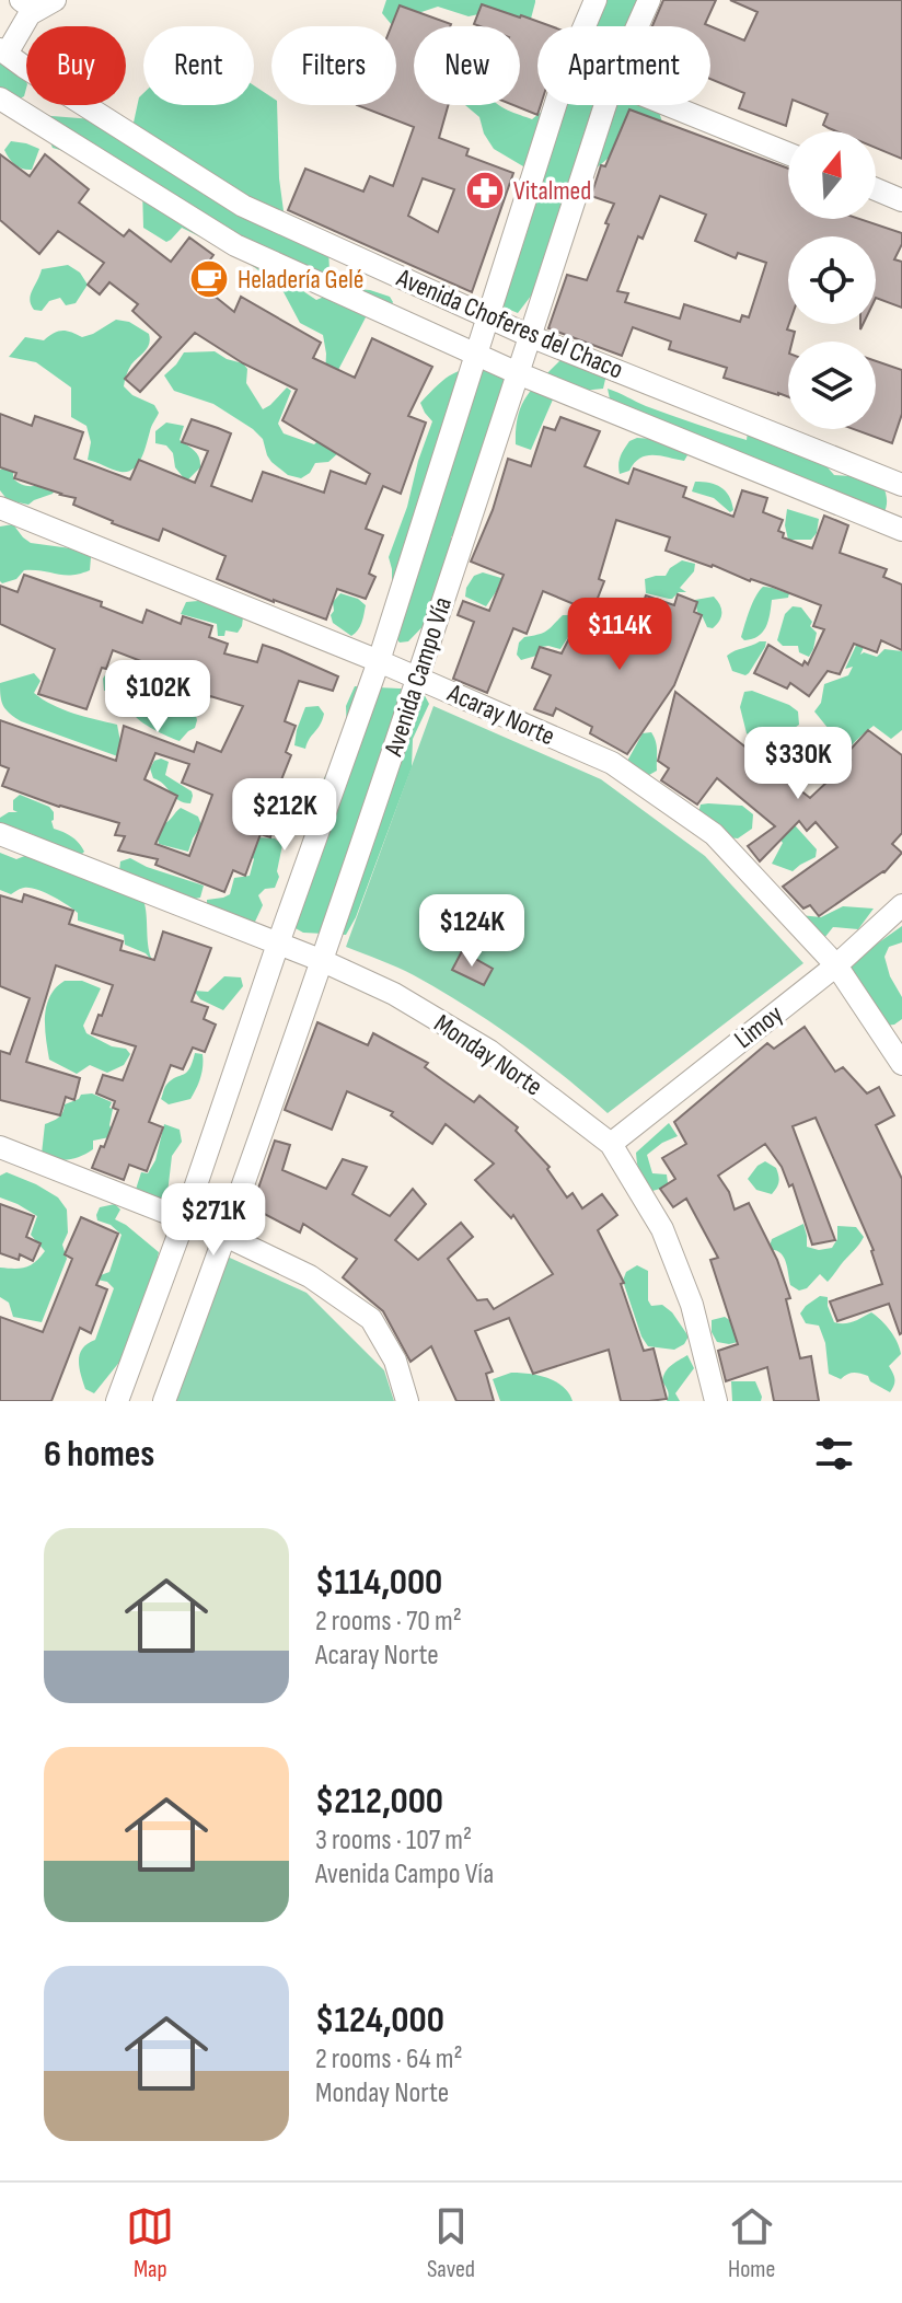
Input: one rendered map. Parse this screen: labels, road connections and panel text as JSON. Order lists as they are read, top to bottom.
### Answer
{
  "streets": {
    "street": [
      "Avenida Choferes del Chaco",
      "Avenida Campo Vía",
      "Acaray Norte",
      "Limoy",
      "Monday Norte"
    ]
  },
  "crossings": [
    ["Avenida Choferes del Chaco", "Avenida Campo Vía"],
    ["Avenida Campo Vía", "Acaray Norte"],
    ["Avenida Campo Vía", "Monday Norte"],
    ["Acaray Norte", "Limoy"],
    ["Limoy", "Monday Norte"]
  ],
  "places": {
    "pharmacy": ["Vitalmed"],
    "cafe": ["Heladería Gelé"]
  },
  "north": "top",
  "page": {
    "chip": [
      "Buy",
      "Rent",
      "Filters",
      "New",
      "Apartment"
    ],
    "price": [
      "$114K",
      "$102K",
      "$330K",
      "$212K",
      "$124K",
      "$271K"
    ],
    "heading": "6 homes",
    "list": [
      {
        "name": "$114,000",
        "note": "2 rooms · 70 m² · Acaray Norte"
      },
      {
        "name": "$212,000",
        "note": "3 rooms · 107 m² · Avenida Campo Vía"
      },
      {
        "name": "$124,000",
        "note": "2 rooms · 64 m² · Monday Norte"
      }
    ],
    "tabs": ["Map", "Saved", "Home"]
  }
}
